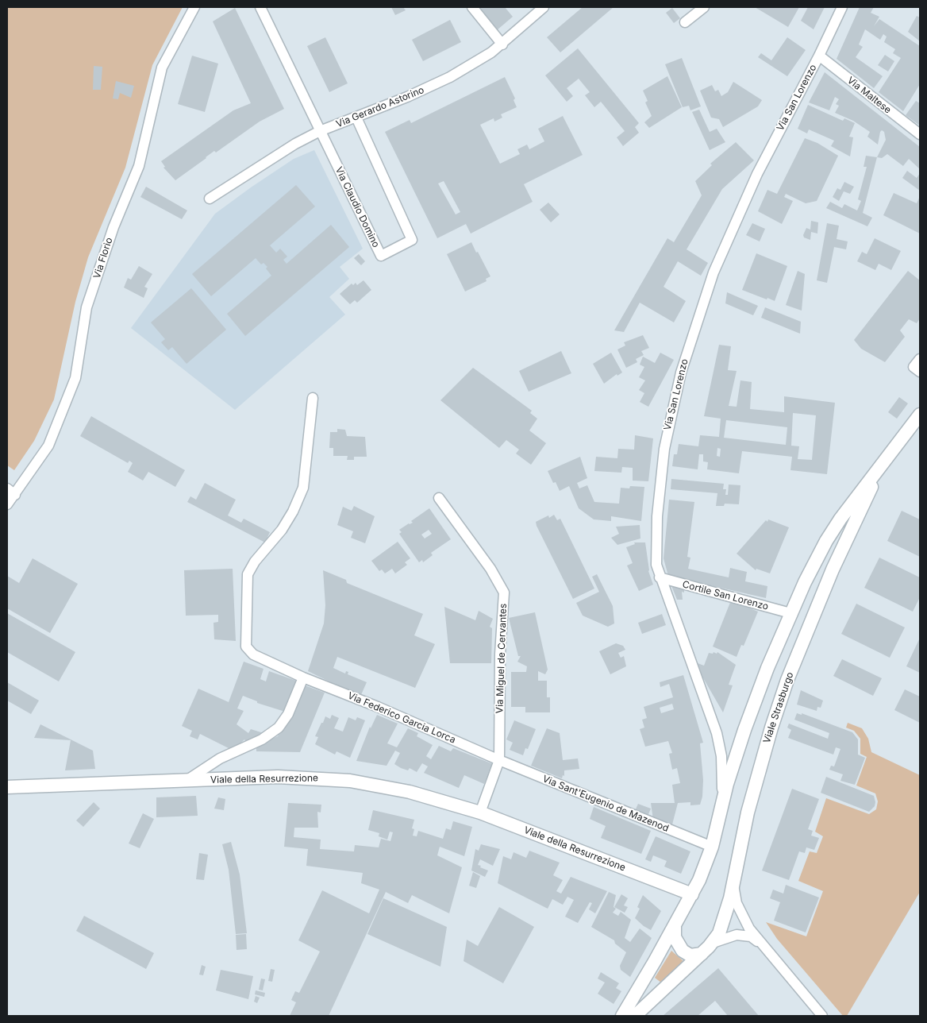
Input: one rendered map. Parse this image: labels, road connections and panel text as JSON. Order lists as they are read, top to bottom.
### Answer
{
  "streets": {
    "street": [
      "Via Maltese",
      "Via San Lorenzo",
      "Via Gerardo Astorino",
      "Via Claudio Domino",
      "Via Florio",
      "Cortile San Lorenzo",
      "Via Miguel de Cervantes",
      "Viale Strasburgo",
      "Via Federico Garcia Lorca",
      "Viale della Resurrezione",
      "Via Sant'Eugenio de Mazenod"
    ]
  },
  "crossings": [
    ["Via Maltese", "Via San Lorenzo"],
    ["Via San Lorenzo", "Cortile San Lorenzo"],
    ["Via San Lorenzo", "Viale Strasburgo"],
    ["Via Gerardo Astorino", "Via Claudio Domino"],
    ["Cortile San Lorenzo", "Viale Strasburgo"],
    ["Via Miguel de Cervantes", "Via Federico Garcia Lorca"],
    ["Via Miguel de Cervantes", "Viale della Resurrezione"],
    ["Via Miguel de Cervantes", "Via Sant'Eugenio de Mazenod"],
    ["Viale Strasburgo", "Viale della Resurrezione"],
    ["Viale Strasburgo", "Via Sant'Eugenio de Mazenod"],
    ["Via Federico Garcia Lorca", "Via Sant'Eugenio de Mazenod"]
  ]
}
